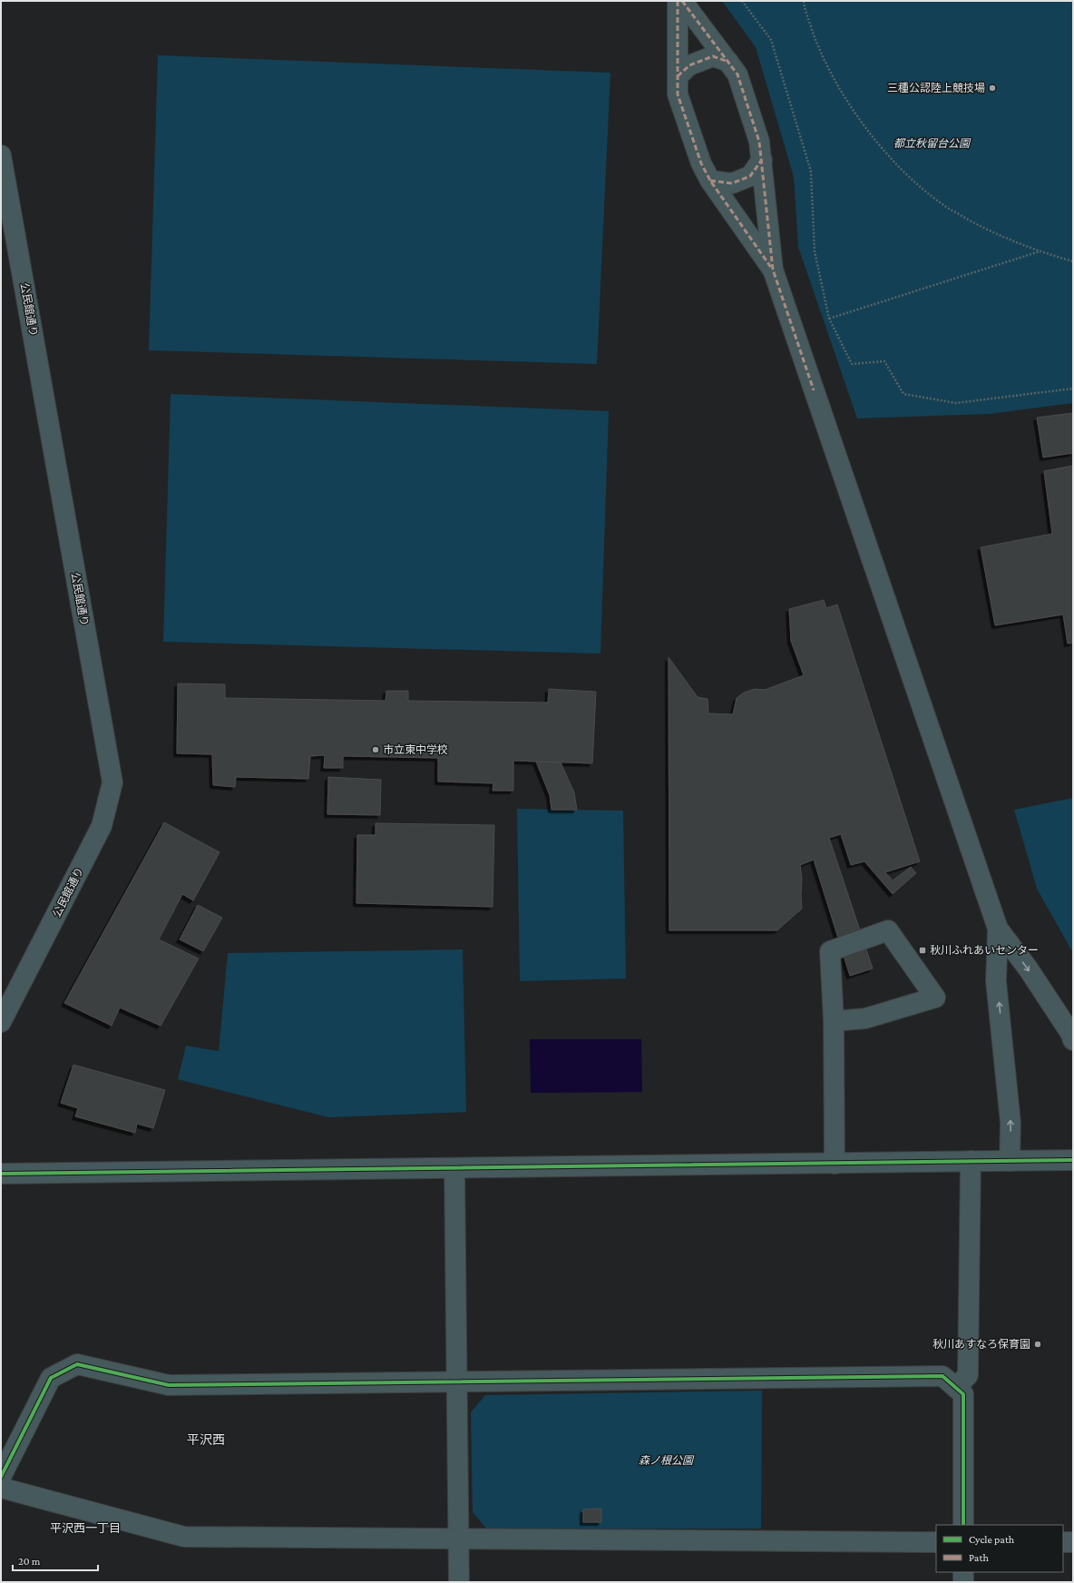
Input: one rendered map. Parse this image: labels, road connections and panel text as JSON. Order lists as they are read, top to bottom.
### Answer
{
  "streets": {
    "street": ["公民館通り"]
  },
  "districts": ["平沢西", "平沢西一丁目"],
  "parks": ["都立秋留台公園", "森ノ根公園"],
  "places": {
    "other": ["三種公認陸上競技場", "市立東中学校", "秋川あすなろ保育園"],
    "transit": ["秋川ふれあいセンター"]
  },
  "legend": ["Cycle path", "Path"],
  "scale_bar": "20 m"
}
